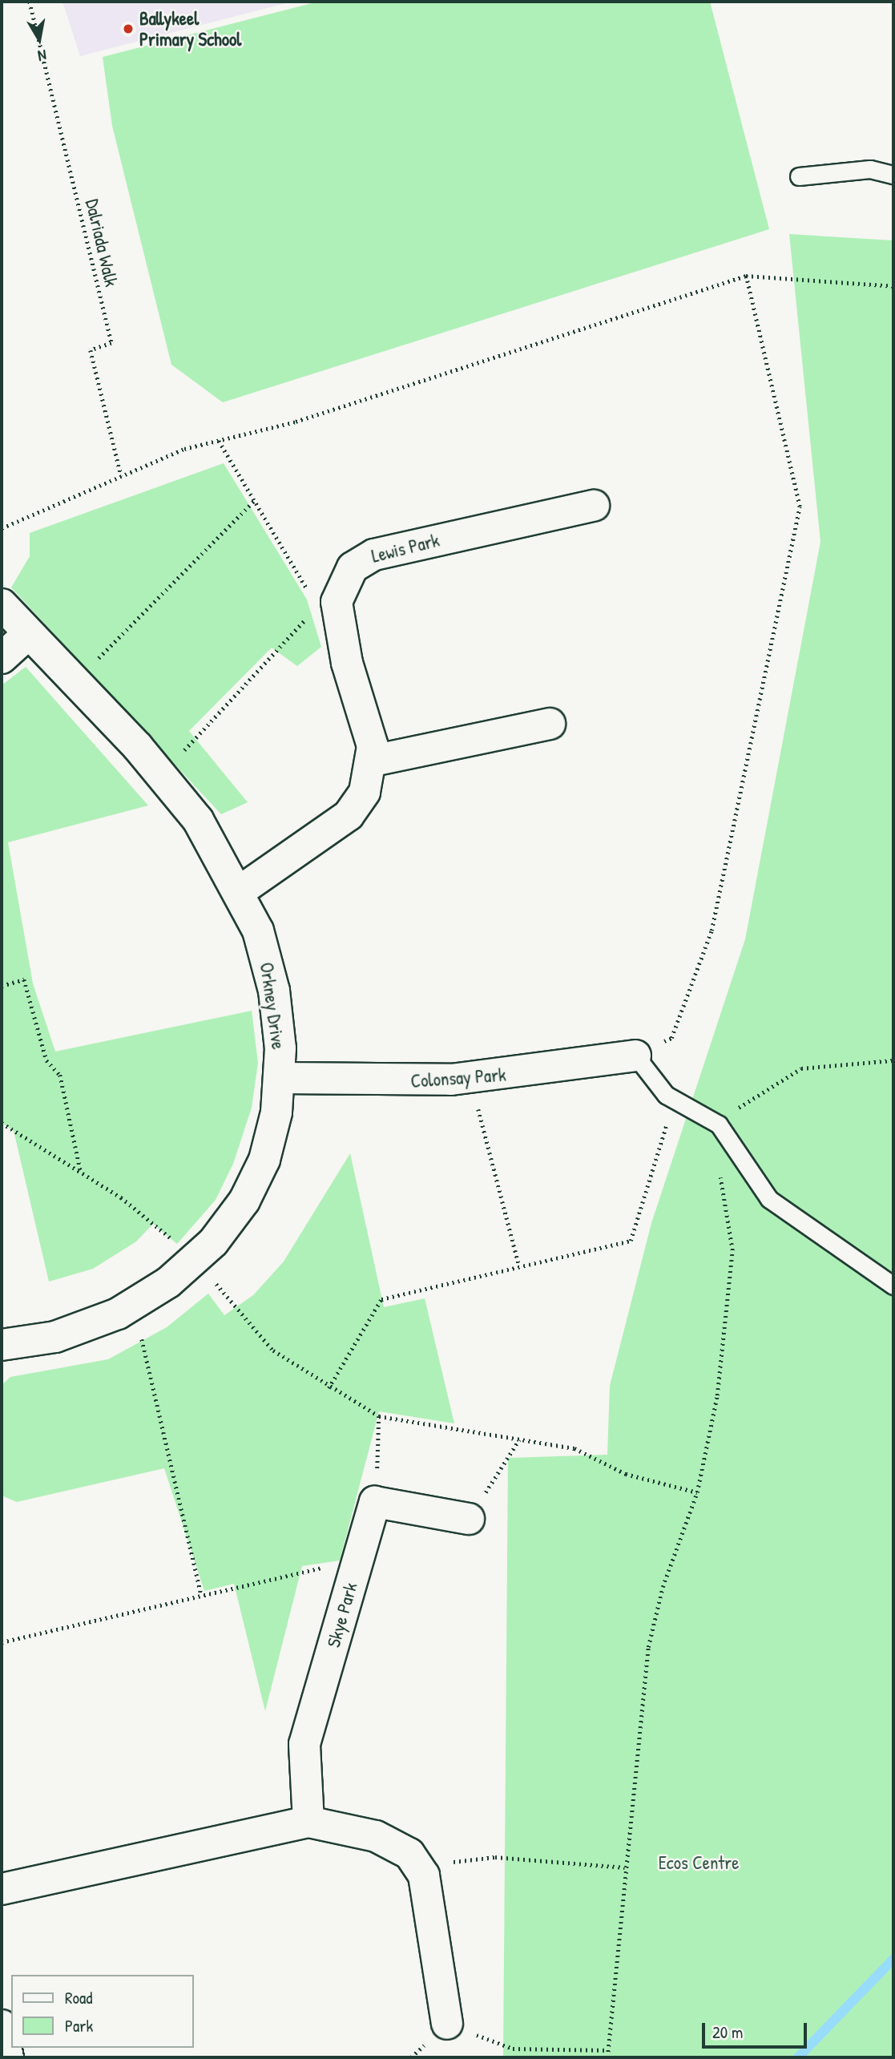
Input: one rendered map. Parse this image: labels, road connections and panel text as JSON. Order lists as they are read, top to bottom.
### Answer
{
  "streets": {
    "street": [
      "Lewis Park",
      "Orkney Drive",
      "Colonsay Park",
      "Skye Park"
    ],
    "path": ["Dalriada Walk"]
  },
  "crossings": [
    ["Lewis Park", "Orkney Drive"],
    ["Orkney Drive", "Colonsay Park"]
  ],
  "parks": ["Ecos Centre"],
  "places": ["Ballykeel Primary School"],
  "legend": ["Road", "Park"],
  "scale_bar": "20 m",
  "north": "bottom"
}
